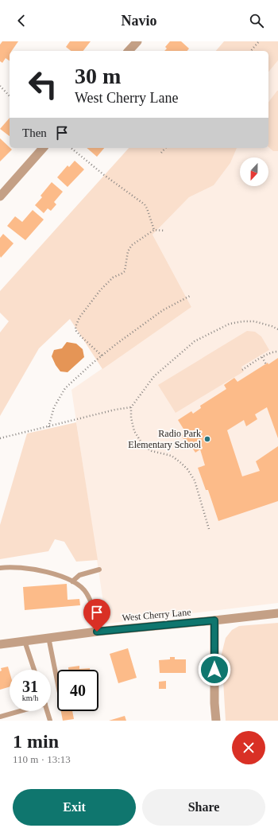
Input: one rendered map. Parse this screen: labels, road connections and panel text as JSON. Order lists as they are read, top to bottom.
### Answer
{
  "streets": {
    "street": ["West Cherry Lane"]
  },
  "places": ["Radio Park Elementary School"],
  "north": "bottom",
  "page": {
    "header": "Navio",
    "turn": ["30 m", "West Cherry Lane"],
    "then": "Then",
    "speed": "31 km/h",
    "limit": "40",
    "heading": ["1 min", "110 m · 13:13"],
    "buttons": ["Exit", "Share"]
  }
}
